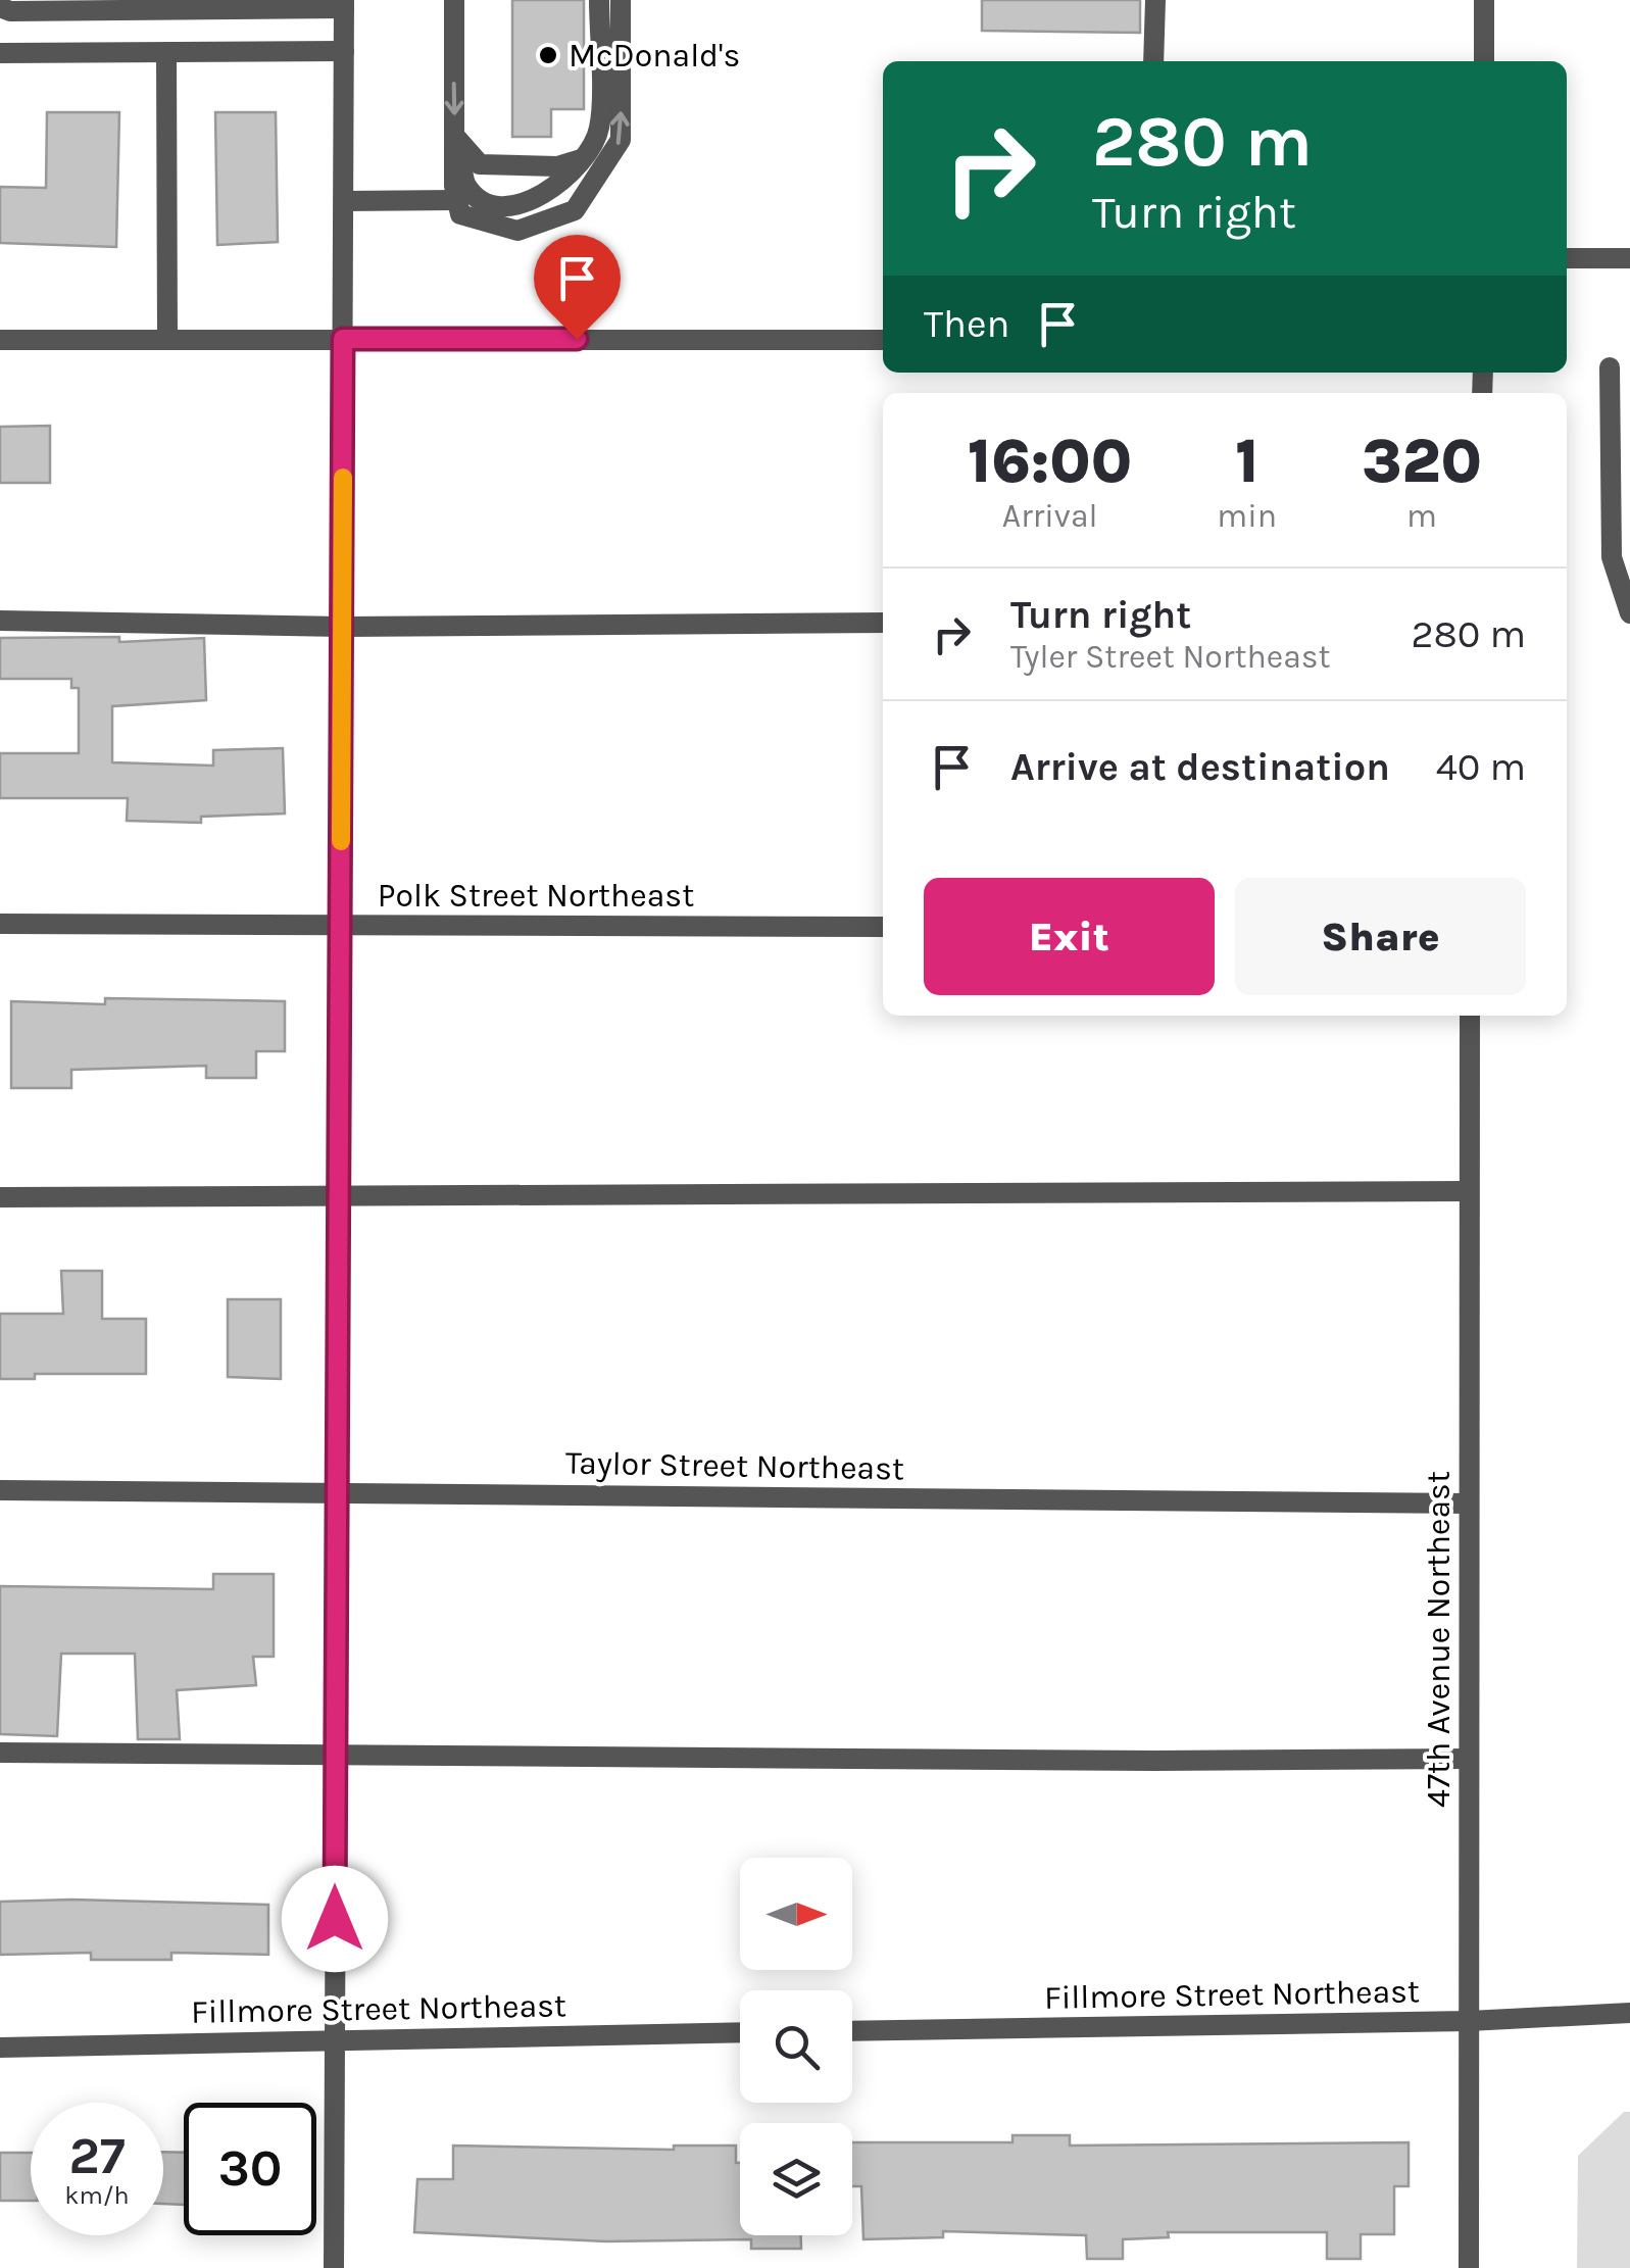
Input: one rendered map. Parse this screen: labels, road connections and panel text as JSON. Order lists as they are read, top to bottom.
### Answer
{
  "streets": {
    "street": [
      "Polk Street Northeast",
      "Taylor Street Northeast",
      "47th Avenue Northeast",
      "Fillmore Street Northeast"
    ]
  },
  "crossings": [
    ["Taylor Street Northeast", "47th Avenue Northeast"],
    ["47th Avenue Northeast", "Fillmore Street Northeast"]
  ],
  "places": ["McDonald's"],
  "north": "right",
  "page": {
    "turn": ["280 m", "Turn right"],
    "then": "Then",
    "eta": [
      "16:00",
      "Arrival",
      "1",
      "min",
      "320",
      "m"
    ],
    "list": [
      {
        "name": "Turn right",
        "note": "Tyler Street Northeast",
        "value": "280 m"
      },
      {
        "name": "Arrive at destination",
        "value": "40 m"
      }
    ],
    "buttons": ["Exit", "Share"],
    "speed": "27 km/h",
    "limit": "30"
  }
}
